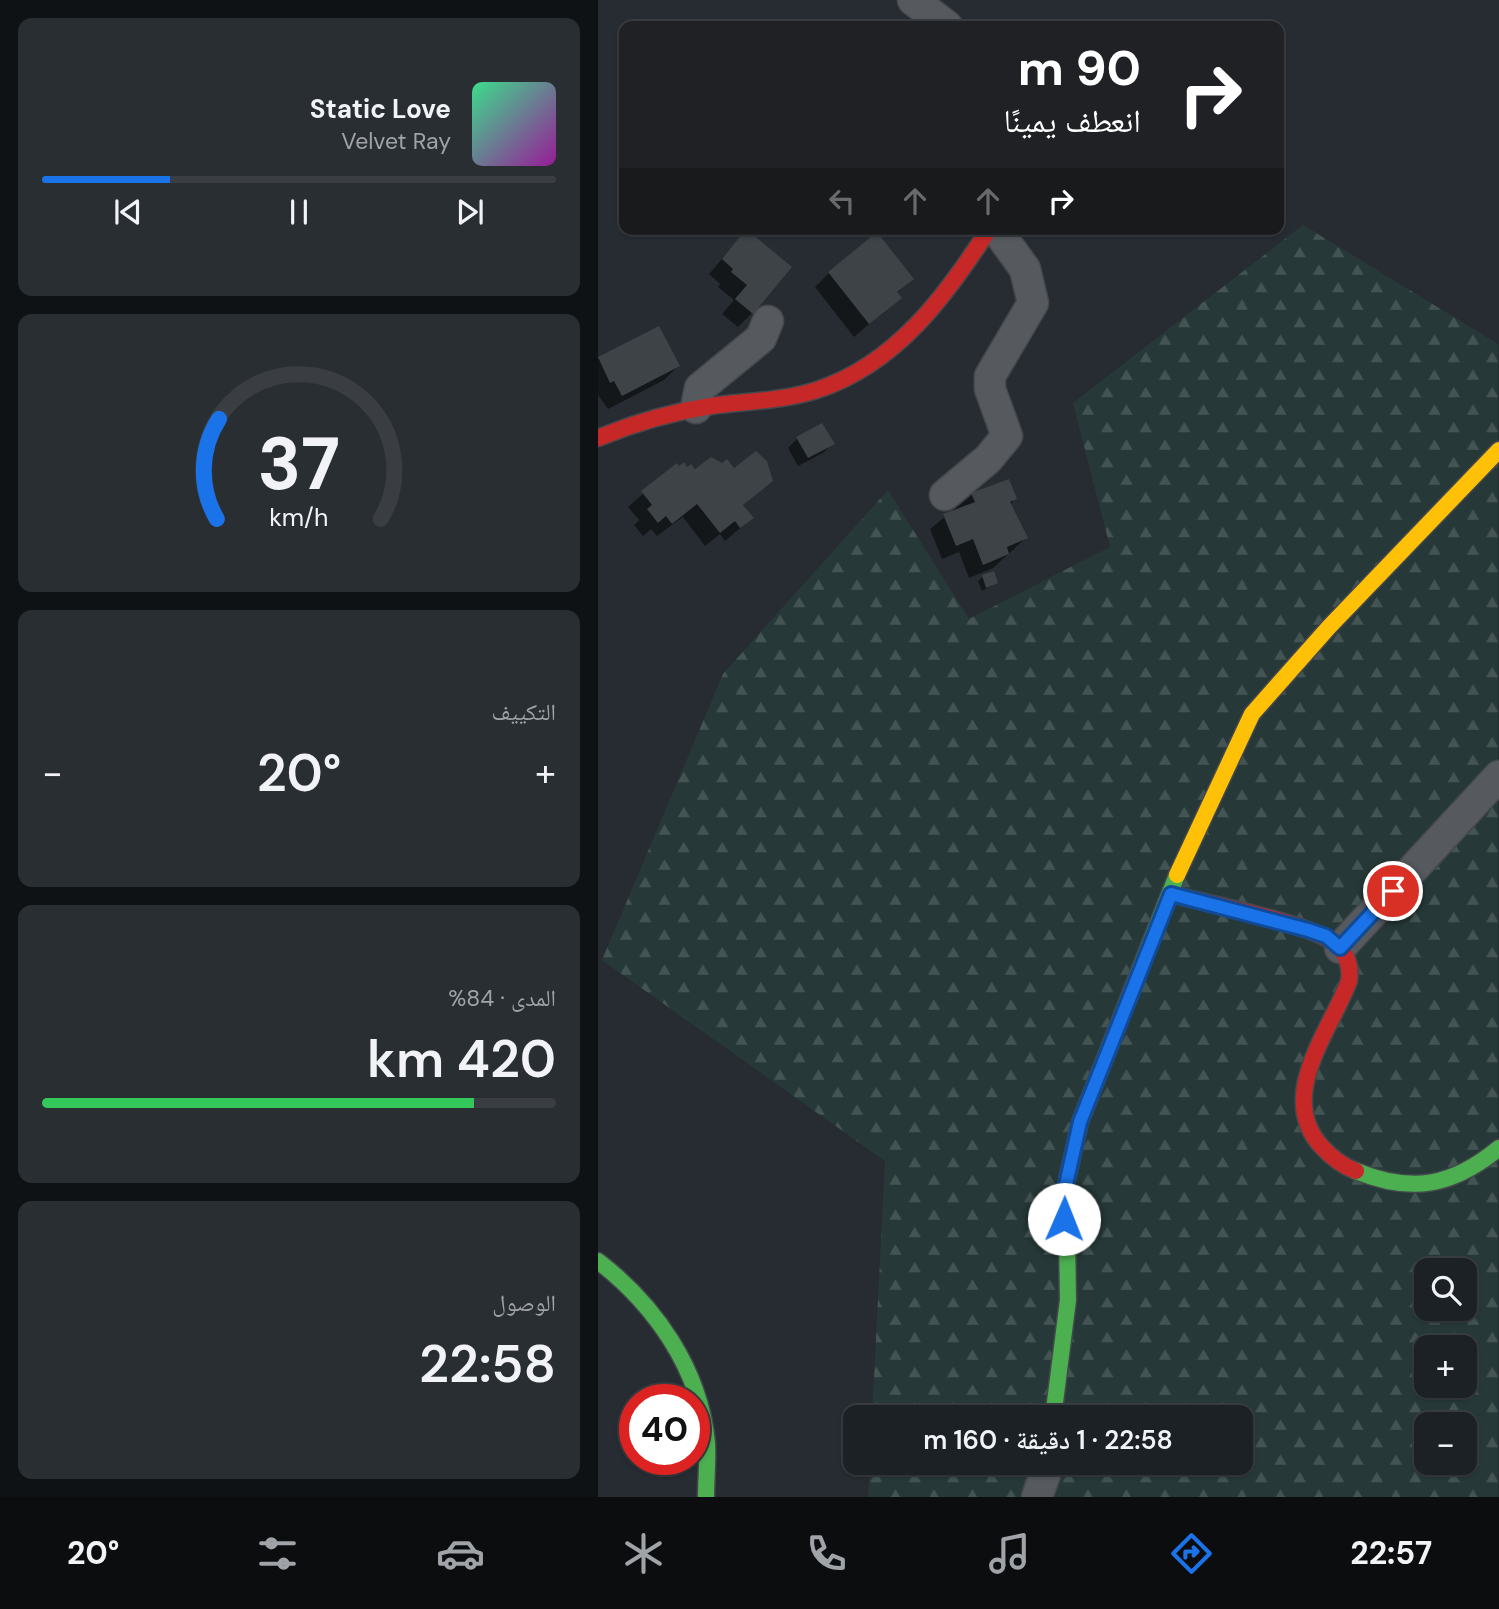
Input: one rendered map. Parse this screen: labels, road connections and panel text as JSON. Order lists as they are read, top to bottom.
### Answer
{
  "page": {
    "turn": ["90 m", "انعطف يمينًا"],
    "song": ["Static Love", "Velvet Ray"],
    "tile": [
      "التكييف",
      ["المدى · 84%", "420 km"],
      ["الوصول", "22:58"]
    ],
    "heat": ["−", "20°", "+"],
    "map_buttons": ["+", "−"],
    "limit": "40",
    "trip": "22:58 · 1 دقيقة · 160 m",
    "tabs": ["22:57", "20°"],
    "gauge": ["37", "km/h"]
  }
}
